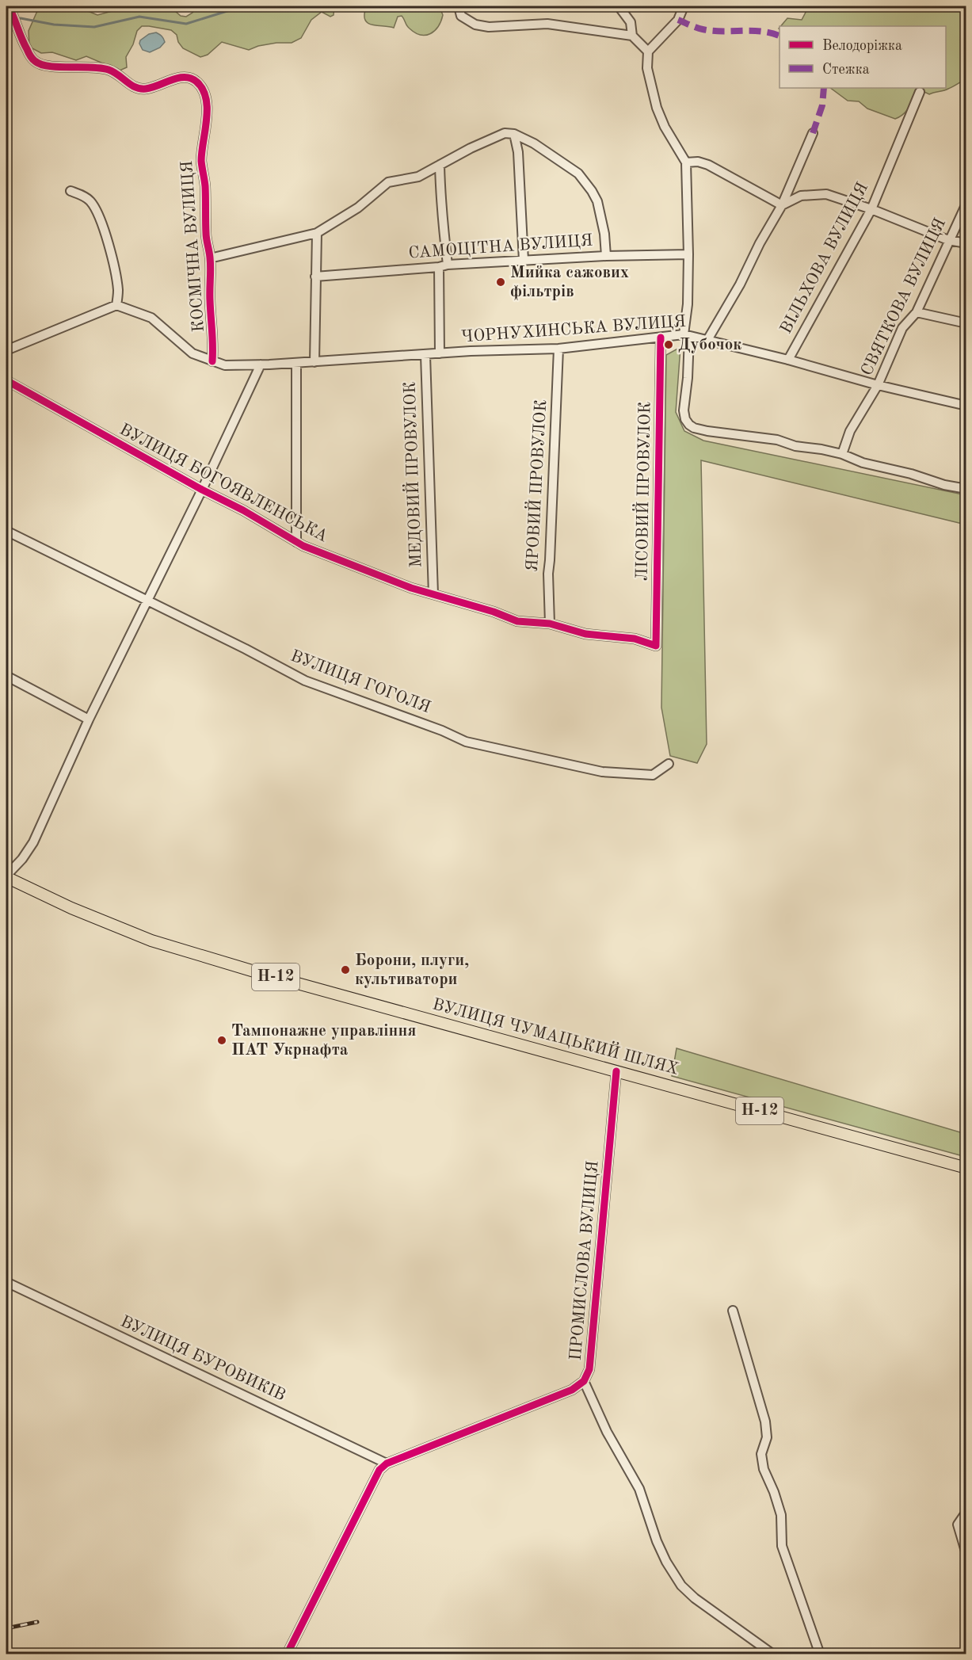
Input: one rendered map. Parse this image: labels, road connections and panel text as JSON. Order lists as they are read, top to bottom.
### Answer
{
  "streets": {
    "main road": ["Н-12", "ВУЛИЦЯ ЧУМАЦЬКИЙ ШЛЯХ"],
    "street": [
      "КОСМІЧНА ВУЛИЦЯ",
      "САМОЦІТНА ВУЛИЦЯ",
      "ВІЛЬХОВА ВУЛИЦЯ",
      "СВЯТКОВА ВУЛИЦЯ",
      "ЧОРНУХИНСЬКА ВУЛИЦЯ",
      "МЕДОВИЙ ПРОВУЛОК",
      "ВУЛИЦЯ БОГОЯВЛЕНСЬКА",
      "ЯРОВИЙ ПРОВУЛОК",
      "ЛІСОВИЙ ПРОВУЛОК",
      "ВУЛИЦЯ ГОГОЛЯ",
      "ПРОМИСЛОВА ВУЛИЦЯ",
      "ВУЛИЦЯ БУРОВИКІВ"
    ]
  },
  "crossings": [
    ["КОСМІЧНА ВУЛИЦЯ", "ЧОРНУХИНСЬКА ВУЛИЦЯ"],
    ["ВІЛЬХОВА ВУЛИЦЯ", "ЧОРНУХИНСЬКА ВУЛИЦЯ"],
    ["СВЯТКОВА ВУЛИЦЯ", "ЧОРНУХИНСЬКА ВУЛИЦЯ"],
    ["ЧОРНУХИНСЬКА ВУЛИЦЯ", "МЕДОВИЙ ПРОВУЛОК"],
    ["ЧОРНУХИНСЬКА ВУЛИЦЯ", "ЯРОВИЙ ПРОВУЛОК"],
    ["ЧОРНУХИНСЬКА ВУЛИЦЯ", "ЛІСОВИЙ ПРОВУЛОК"],
    ["МЕДОВИЙ ПРОВУЛОК", "ВУЛИЦЯ БОГОЯВЛЕНСЬКА"],
    ["ВУЛИЦЯ БОГОЯВЛЕНСЬКА", "ЯРОВИЙ ПРОВУЛОК"],
    ["ВУЛИЦЯ БОГОЯВЛЕНСЬКА", "ЛІСОВИЙ ПРОВУЛОК"],
    ["ВУЛИЦЯ ЧУМАЦЬКИЙ ШЛЯХ", "ПРОМИСЛОВА ВУЛИЦЯ"],
    ["ПРОМИСЛОВА ВУЛИЦЯ", "ВУЛИЦЯ БУРОВИКІВ"]
  ],
  "places": [
    "Мийка сажових фільтрів",
    "Дубочок",
    "Борони, плуги, культиватори",
    "Тампонажне управління ПАТ Укрнафта"
  ],
  "legend": ["Велодоріжка", "Стежка"]
}
